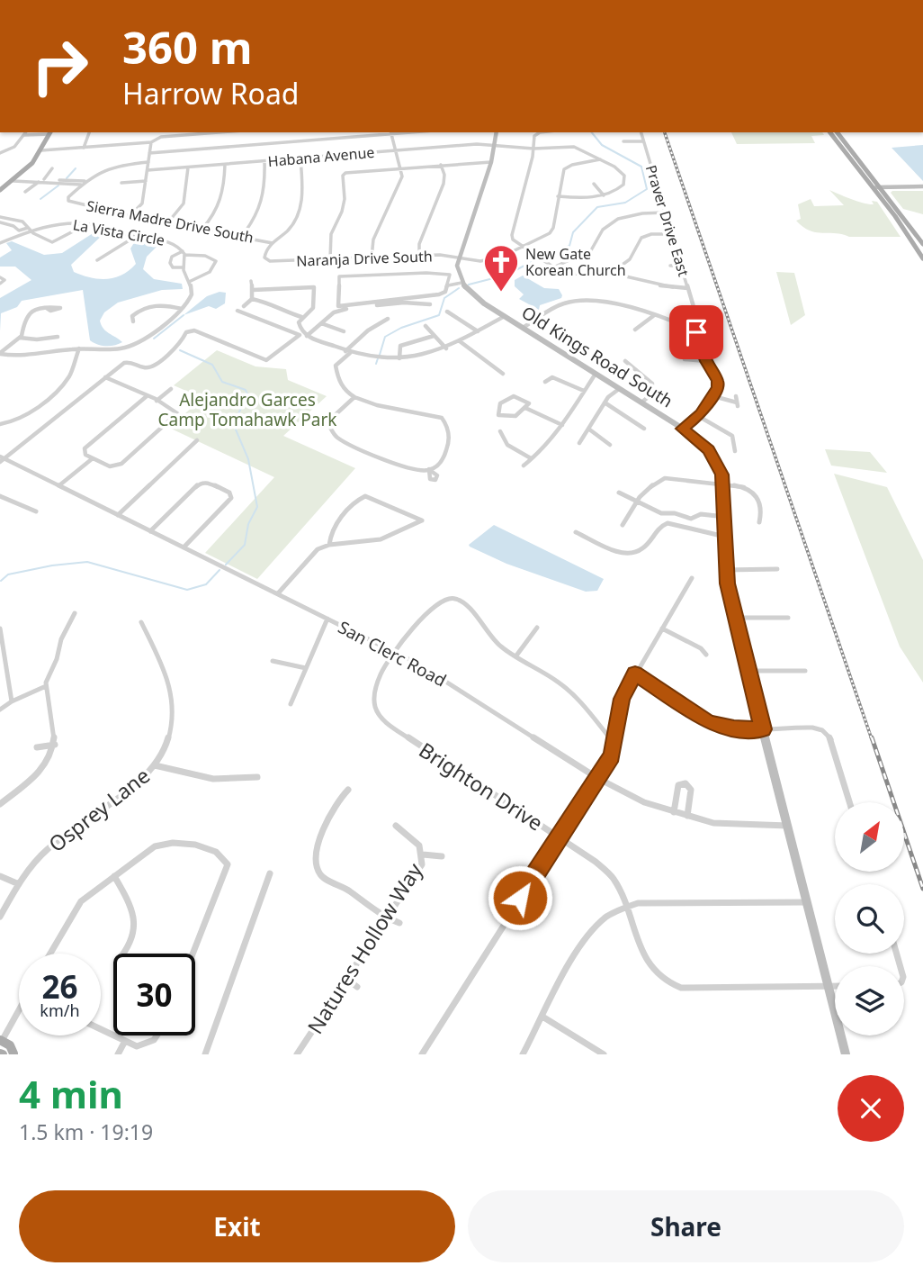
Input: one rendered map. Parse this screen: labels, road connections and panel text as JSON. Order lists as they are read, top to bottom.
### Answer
{
  "streets": {
    "street": [
      "Habana Avenue",
      "Praver Drive East",
      "Sierra Madre Drive South",
      "La Vista Circle",
      "Naranja Drive South",
      "Old Kings Road South",
      "San Clerc Road",
      "Brighton Drive",
      "Osprey Lane",
      "Natures Hollow Way"
    ]
  },
  "crossings": [
    ["Habana Avenue", "Old Kings Road South"],
    ["Naranja Drive South", "Old Kings Road South"],
    ["Old Kings Road South", "San Clerc Road"],
    ["Old Kings Road South", "Brighton Drive"],
    ["San Clerc Road", "Brighton Drive"]
  ],
  "parks": ["Alejandro Garces Camp Tomahawk Park"],
  "places": {
    "church": ["New Gate Korean Church"]
  },
  "north": "top right",
  "page": {
    "turn": ["360 m", "Harrow Road"],
    "speed": "26 km/h",
    "limit": "30",
    "heading": ["4 min", "1.5 km · 19:19"],
    "buttons": ["Exit", "Share"]
  }
}
